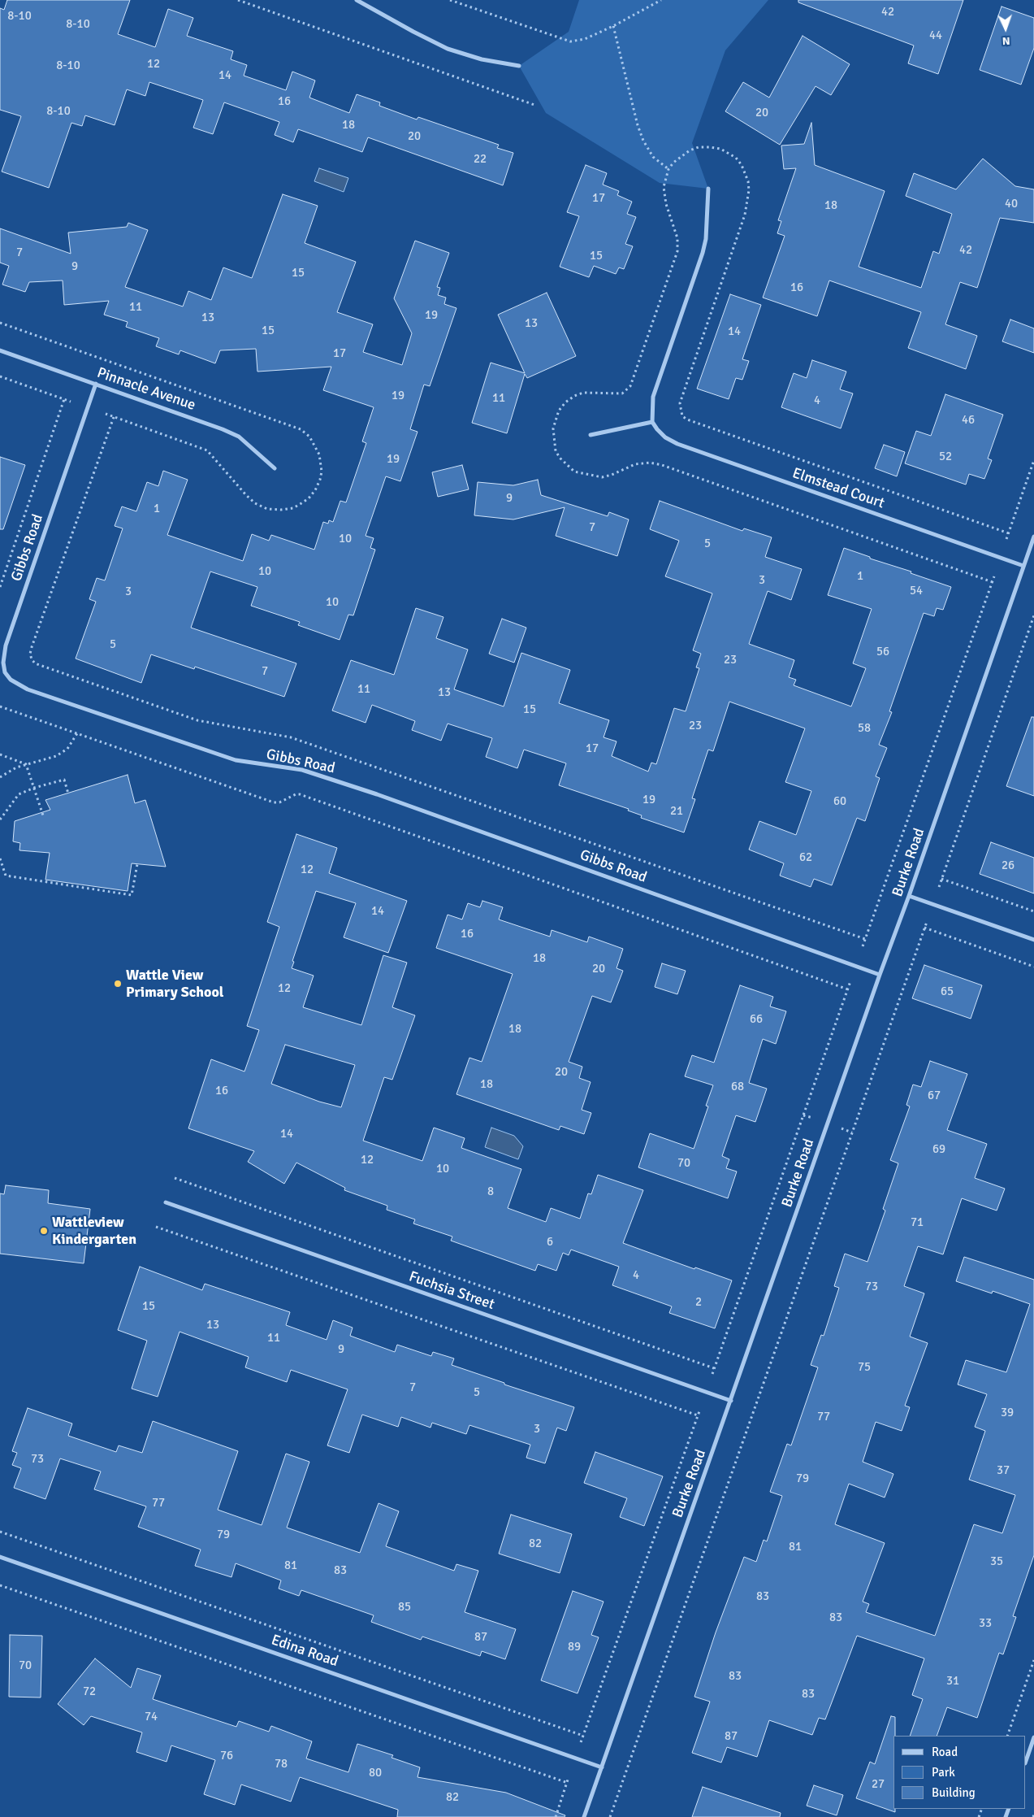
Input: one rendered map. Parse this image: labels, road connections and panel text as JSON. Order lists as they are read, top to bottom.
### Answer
{
  "streets": {
    "street": [
      "Pinnacle Avenue",
      "Elmstead Court",
      "Gibbs Road",
      "Burke Road",
      "Fuchsia Street",
      "Edina Road"
    ]
  },
  "crossings": [
    ["Pinnacle Avenue", "Gibbs Road"],
    ["Elmstead Court", "Burke Road"],
    ["Gibbs Road", "Burke Road"],
    ["Burke Road", "Fuchsia Street"],
    ["Burke Road", "Edina Road"]
  ],
  "places": ["Wattle View Primary School", "Wattleview Kindergarten"],
  "house_numbers": [
    "42",
    "8-10",
    "8-10",
    "44",
    "12",
    "8-10",
    "14",
    "16",
    "8-10",
    "20",
    "18",
    "20",
    "22",
    "17",
    "40",
    "18",
    "42",
    "7",
    "15",
    "9",
    "15",
    "16",
    "11",
    "19",
    "13",
    "13",
    "15",
    "14",
    "17",
    "19",
    "11",
    "4",
    "46",
    "52",
    "19",
    "9",
    "1",
    "7",
    "10",
    "5",
    "10",
    "1",
    "3",
    "54",
    "3",
    "10",
    "5",
    "56",
    "23",
    "7",
    "11",
    "13",
    "15",
    "23",
    "58",
    "17",
    "19",
    "60",
    "21",
    "62",
    "26",
    "12",
    "14",
    "16",
    "18",
    "20",
    "12",
    "65",
    "66",
    "18",
    "20",
    "18",
    "68",
    "16",
    "67",
    "14",
    "69",
    "12",
    "70",
    "10",
    "8",
    "71",
    "6",
    "4",
    "73",
    "2",
    "15",
    "13",
    "11",
    "9",
    "75",
    "7",
    "5",
    "39",
    "77",
    "3",
    "73",
    "37",
    "79",
    "77",
    "79",
    "82",
    "81",
    "35",
    "81",
    "83",
    "83",
    "85",
    "83",
    "33",
    "87",
    "89",
    "70",
    "83",
    "31",
    "72",
    "83",
    "74",
    "87",
    "76",
    "78",
    "80",
    "27",
    "82"
  ],
  "legend": ["Road", "Park", "Building"],
  "north": "bottom"
}
